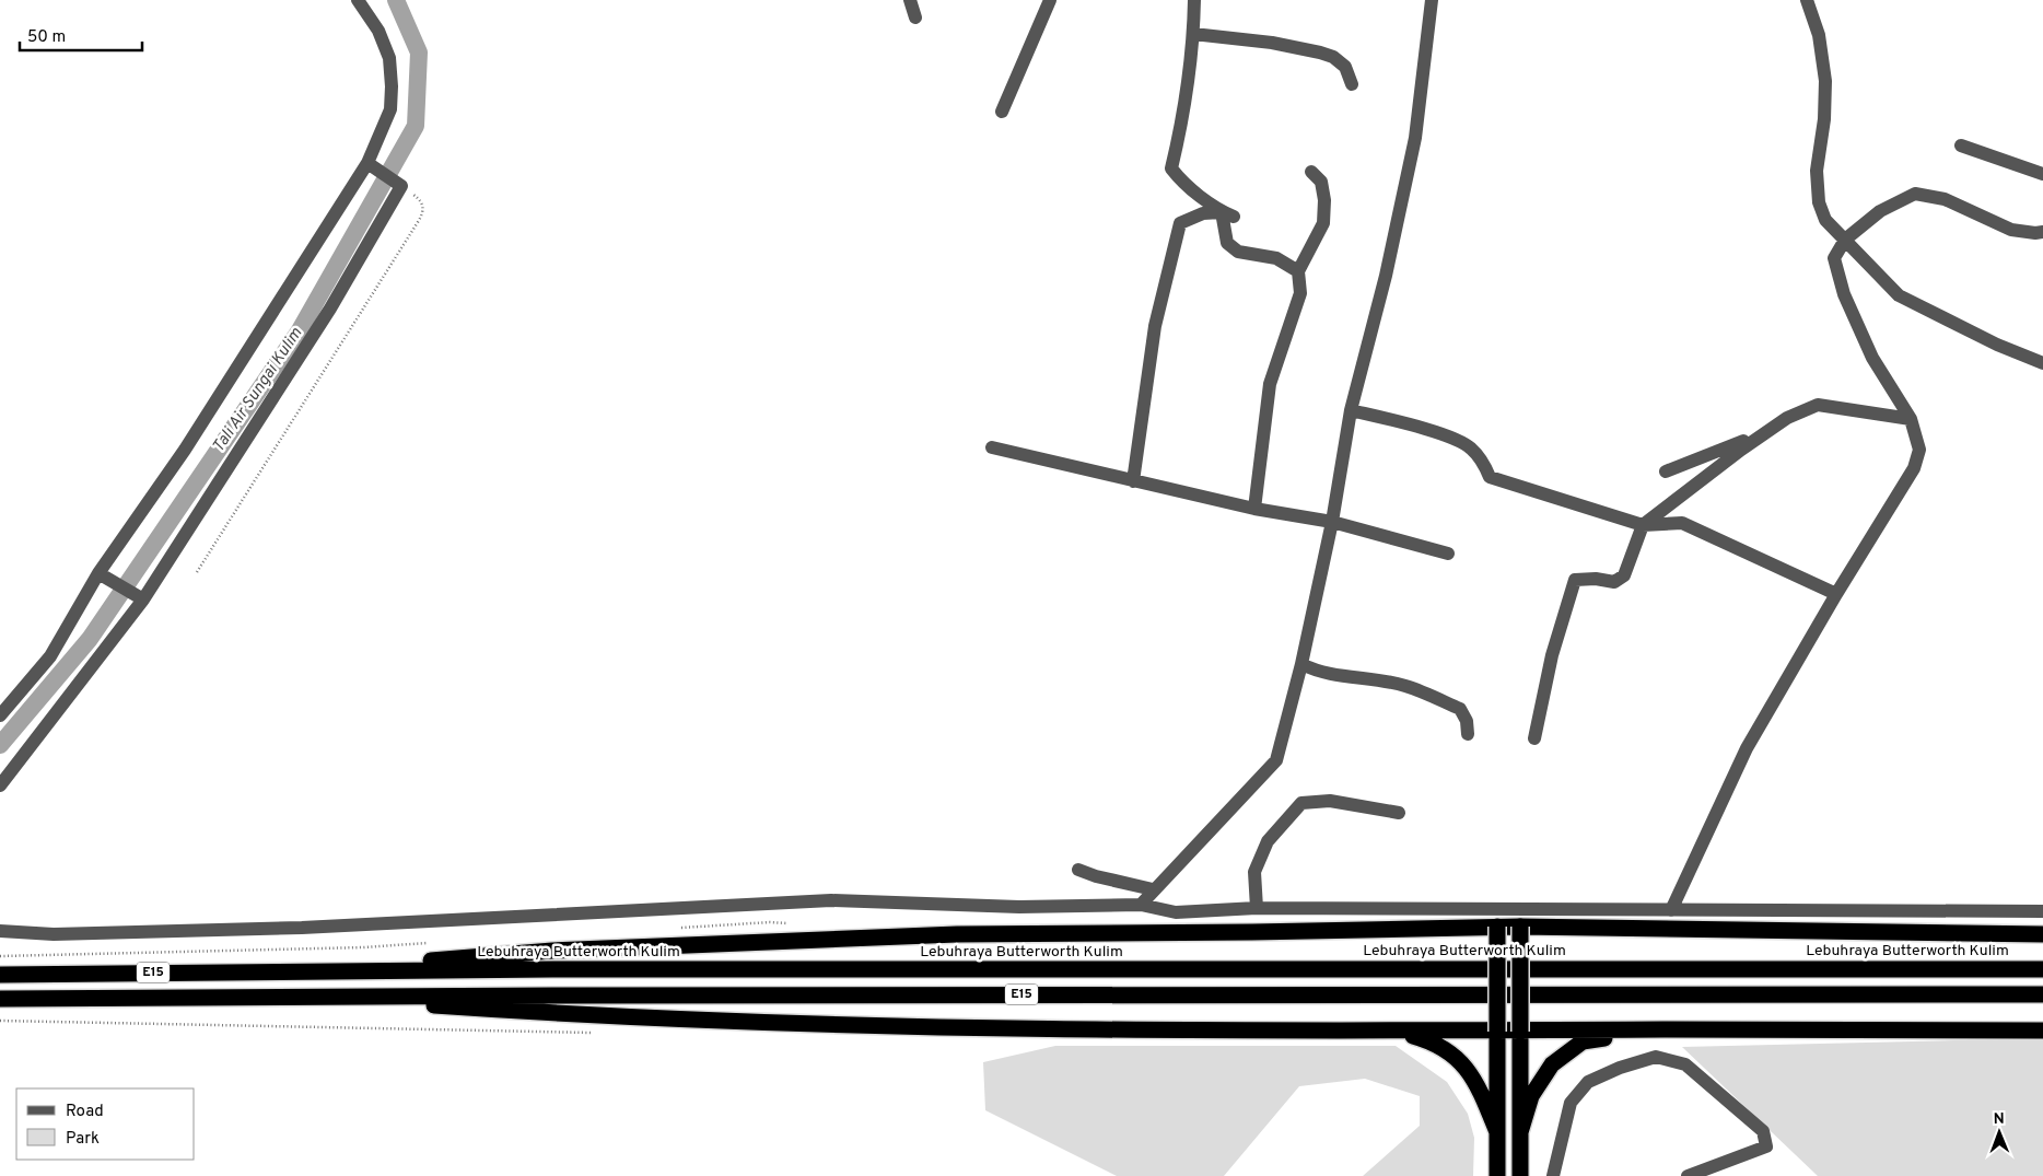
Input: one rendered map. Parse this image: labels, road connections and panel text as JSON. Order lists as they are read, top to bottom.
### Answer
{
  "streets": {
    "highway": ["Lebuhraya Butterworth Kulim", "E15"]
  },
  "water": ["Tali Air Sungai Kulim"],
  "legend": ["Road", "Park"],
  "scale_bar": "50 m",
  "north": "top"
}
